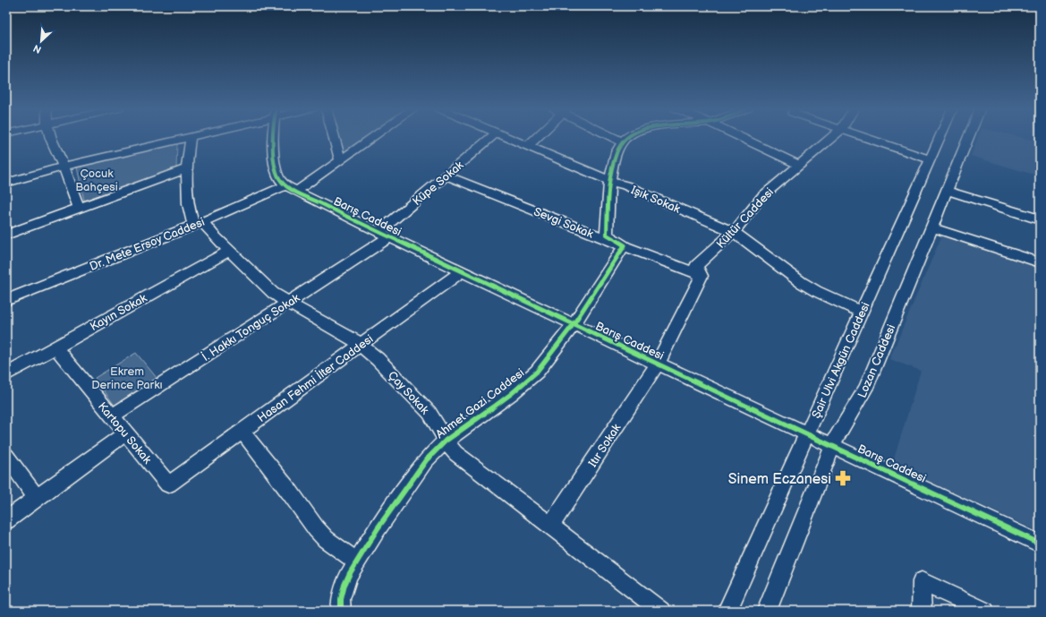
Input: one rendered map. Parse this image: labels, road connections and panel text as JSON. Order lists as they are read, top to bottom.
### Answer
{
  "streets": {
    "street": [
      "Küpe Sokak",
      "Işık Sokak",
      "Barış Caddesi",
      "Kültür Caddesi",
      "Sevgi Sokak",
      "Dr. Mete Ersoy Caddesi",
      "Kayın Sokak",
      "İ. Hakkı Tonguç Sokak",
      "Şair Ulvi Akgün Caddesi",
      "Lozan Caddesi",
      "Hasan Fehmi İlter Caddesi",
      "Çay Sokak",
      "Ahmet Gazi Caddesi",
      "Kartopu Sokak",
      "Itır Sokak"
    ]
  },
  "crossings": [
    ["Küpe Sokak", "Barış Caddesi"],
    ["Küpe Sokak", "Sevgi Sokak"],
    ["Küpe Sokak", "İ. Hakkı Tonguç Sokak"],
    ["Işık Sokak", "Kültür Caddesi"],
    ["Işık Sokak", "Şair Ulvi Akgün Caddesi"],
    ["Barış Caddesi", "Kültür Caddesi"],
    ["Barış Caddesi", "Dr. Mete Ersoy Caddesi"],
    ["Barış Caddesi", "İ. Hakkı Tonguç Sokak"],
    ["Barış Caddesi", "Şair Ulvi Akgün Caddesi"],
    ["Barış Caddesi", "Lozan Caddesi"],
    ["Barış Caddesi", "Hasan Fehmi İlter Caddesi"],
    ["Barış Caddesi", "Ahmet Gazi Caddesi"],
    ["Barış Caddesi", "Itır Sokak"],
    ["Kültür Caddesi", "Sevgi Sokak"],
    ["Kültür Caddesi", "Itır Sokak"],
    ["Sevgi Sokak", "Ahmet Gazi Caddesi"],
    ["Dr. Mete Ersoy Caddesi", "Çay Sokak"],
    ["Kayın Sokak", "Çay Sokak"],
    ["Kayın Sokak", "Kartopu Sokak"],
    ["İ. Hakkı Tonguç Sokak", "Çay Sokak"],
    ["İ. Hakkı Tonguç Sokak", "Kartopu Sokak"],
    ["Hasan Fehmi İlter Caddesi", "Çay Sokak"],
    ["Hasan Fehmi İlter Caddesi", "Kartopu Sokak"],
    ["Çay Sokak", "Ahmet Gazi Caddesi"],
    ["Çay Sokak", "Itır Sokak"]
  ],
  "parks": ["Çocuk Bahçesi", "Ekrem Derince Parkı"],
  "places": {
    "pharmacy": ["Sinem Eczanesi"]
  },
  "north": "bottom left"
}
